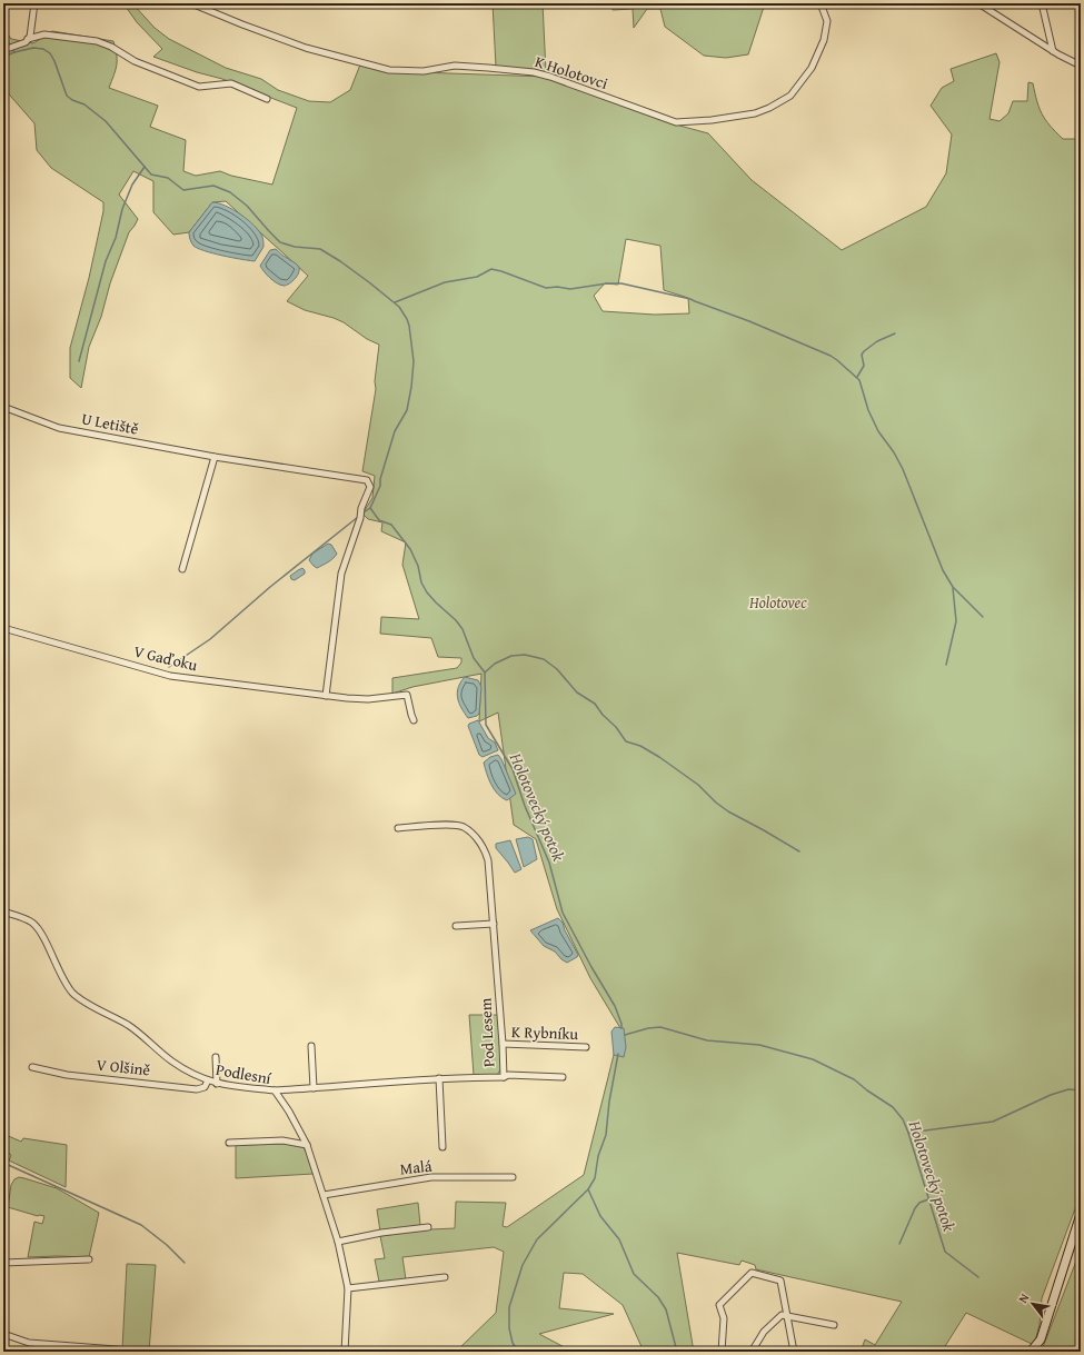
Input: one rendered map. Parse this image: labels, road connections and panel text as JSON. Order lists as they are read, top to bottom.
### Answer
{
  "streets": {
    "street": [
      "K Holotovci",
      "U Letiště",
      "V Gaďoku",
      "Pod Lesem",
      "K Rybníku",
      "V Olšině",
      "Podlesní",
      "Malá"
    ]
  },
  "crossings": [
    ["U Letiště", "V Gaďoku"],
    ["Pod Lesem", "K Rybníku"],
    ["Pod Lesem", "Podlesní"],
    ["V Olšině", "Podlesní"],
    ["Podlesní", "Malá"]
  ],
  "water": ["Holotovecký potok"],
  "parks": ["Holotovec"],
  "north": "top left"
}
